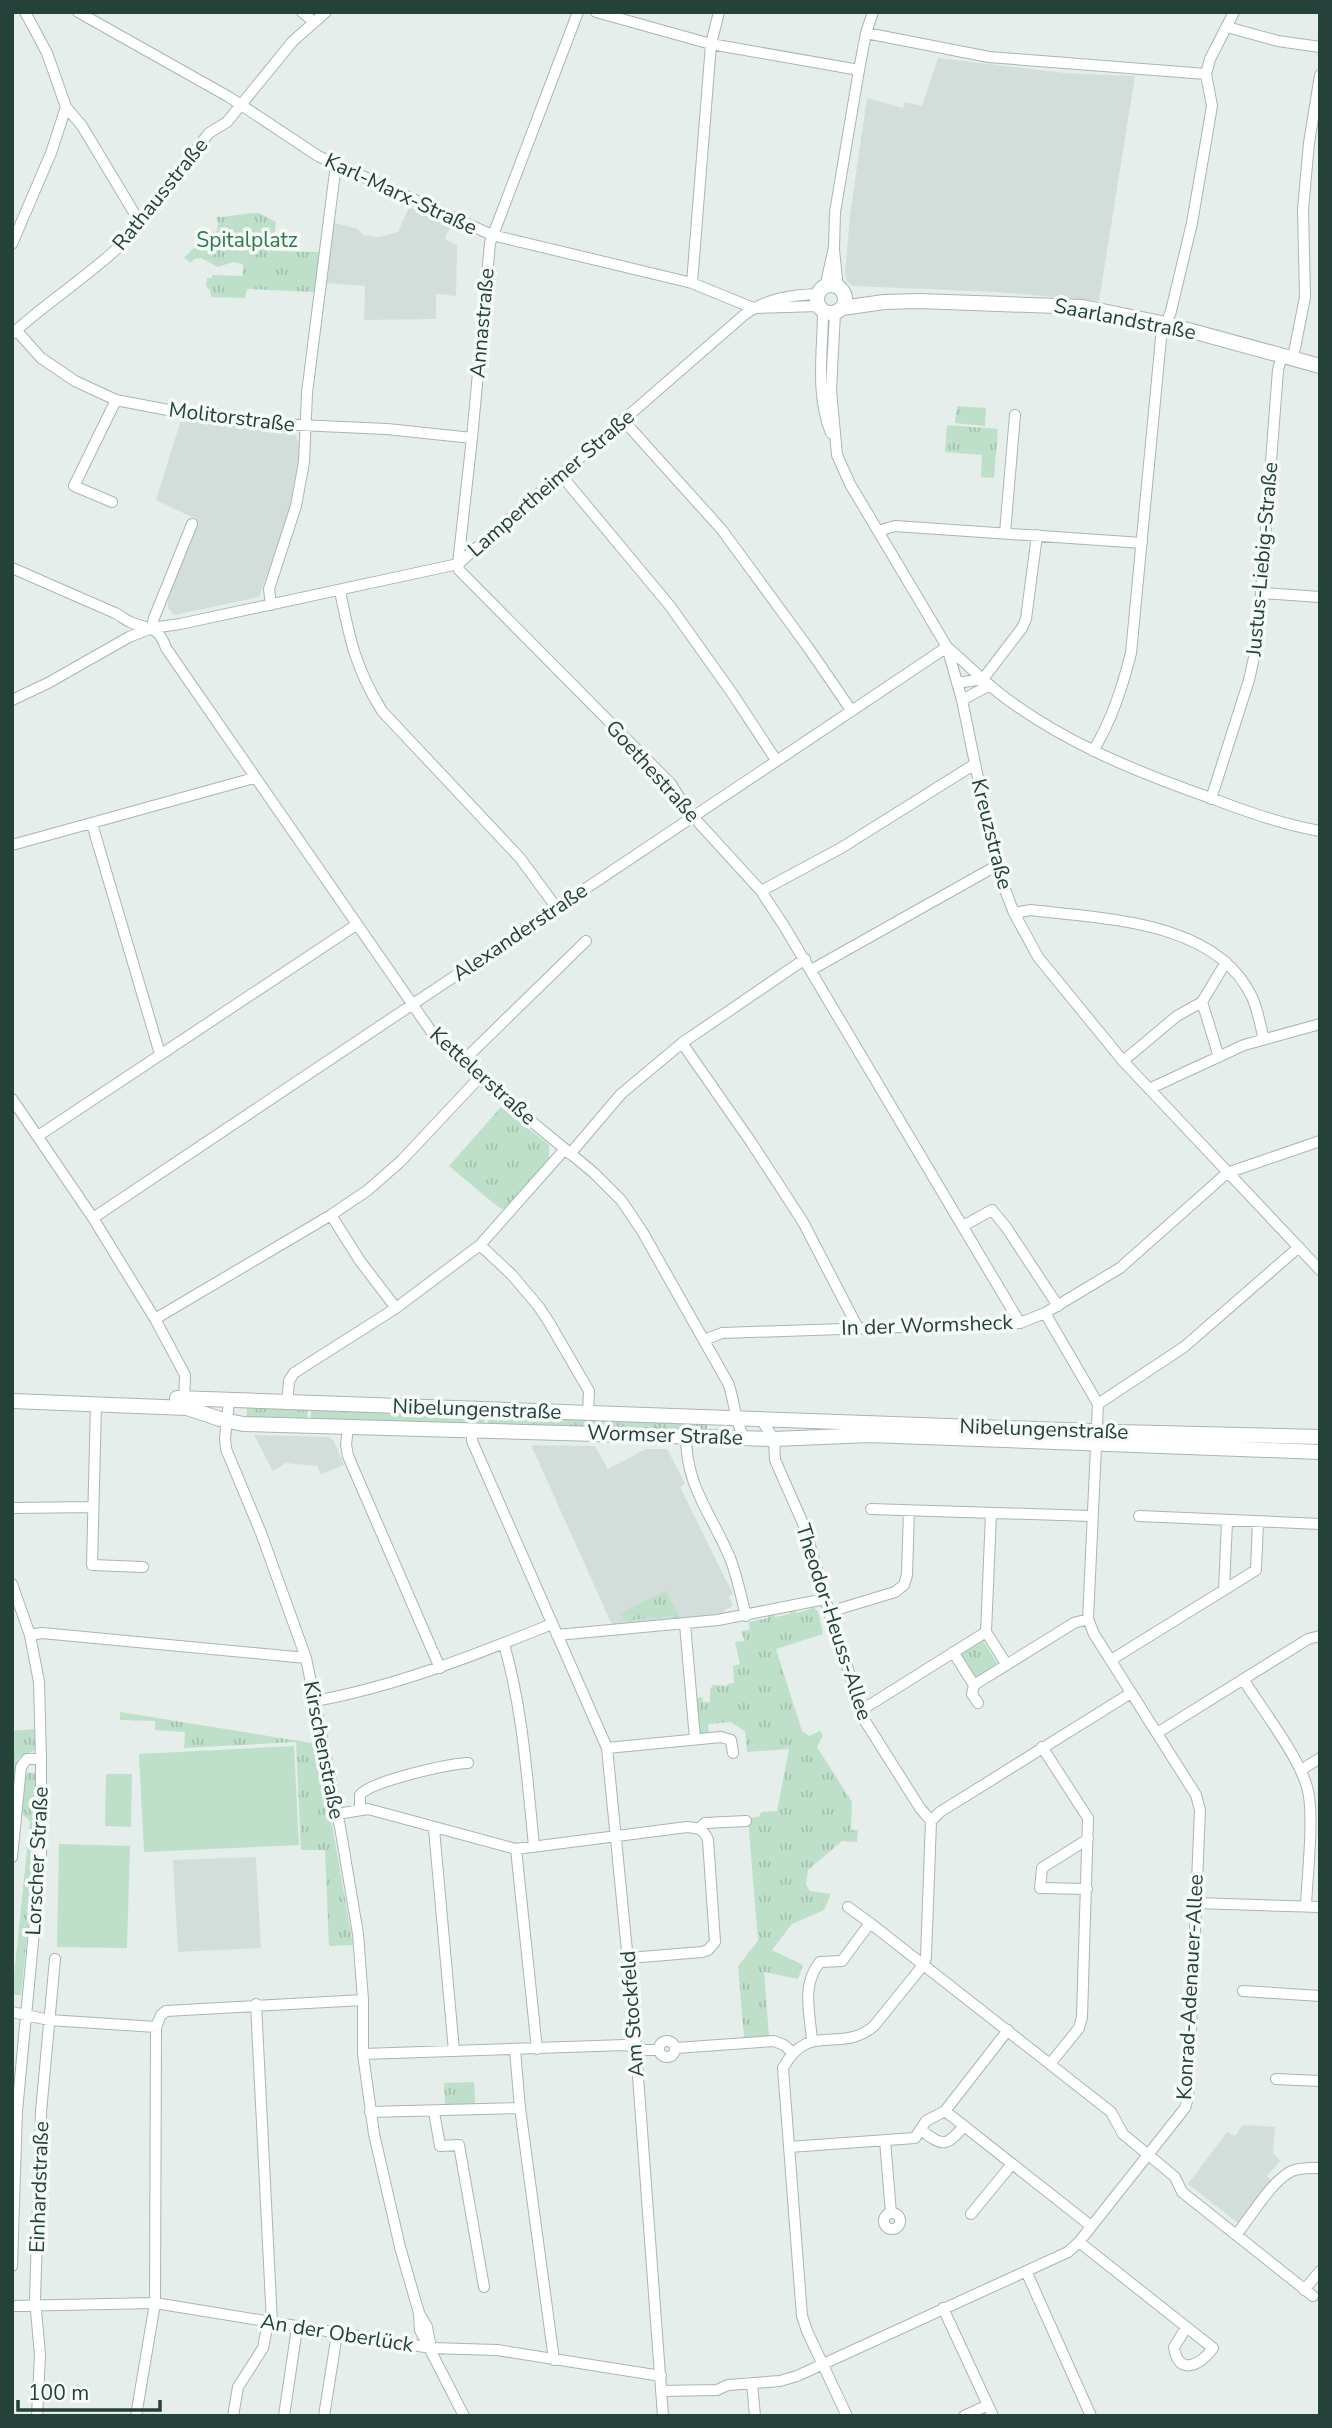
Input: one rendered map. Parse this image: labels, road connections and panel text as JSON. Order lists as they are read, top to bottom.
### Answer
{
  "streets": {
    "street": [
      "Rathausstraße",
      "Karl-Marx-Straße",
      "Saarlandstraße",
      "Annastraße",
      "Molitorstraße",
      "Lampertheimer Straße",
      "Justus-Liebig-Straße",
      "Goethestraße",
      "Kreuzstraße",
      "Alexanderstraße",
      "Kettelerstraße",
      "In der Wormsheck",
      "Nibelungenstraße",
      "Wormser Straße",
      "Theodor-Heuss-Allee",
      "Kirschenstraße",
      "Lorscher Straße",
      "Konrad-Adenauer-Allee",
      "Am Stockfeld",
      "Einhardstraße",
      "An der Oberlück"
    ]
  },
  "crossings": [
    ["Rathausstraße", "Karl-Marx-Straße"],
    ["Rathausstraße", "Molitorstraße"],
    ["Karl-Marx-Straße", "Annastraße"],
    ["Karl-Marx-Straße", "Lampertheimer Straße"],
    ["Saarlandstraße", "Justus-Liebig-Straße"],
    ["Saarlandstraße", "Kreuzstraße"],
    ["Annastraße", "Molitorstraße"],
    ["Annastraße", "Lampertheimer Straße"],
    ["Annastraße", "Goethestraße"],
    ["Lampertheimer Straße", "Goethestraße"],
    ["Lampertheimer Straße", "Kettelerstraße"],
    ["Goethestraße", "Alexanderstraße"],
    ["Goethestraße", "In der Wormsheck"],
    ["Kreuzstraße", "Alexanderstraße"],
    ["Kreuzstraße", "In der Wormsheck"],
    ["Alexanderstraße", "Kettelerstraße"],
    ["Kettelerstraße", "In der Wormsheck"],
    ["Kettelerstraße", "Nibelungenstraße"],
    ["Kettelerstraße", "Wormser Straße"],
    ["Nibelungenstraße", "Wormser Straße"],
    ["Nibelungenstraße", "Kirschenstraße"],
    ["Nibelungenstraße", "Konrad-Adenauer-Allee"],
    ["Wormser Straße", "Theodor-Heuss-Allee"],
    ["Wormser Straße", "Kirschenstraße"],
    ["Wormser Straße", "Konrad-Adenauer-Allee"],
    ["Wormser Straße", "Am Stockfeld"],
    ["Kirschenstraße", "An der Oberlück"],
    ["Konrad-Adenauer-Allee", "Am Stockfeld"],
    ["Am Stockfeld", "An der Oberlück"],
    ["Einhardstraße", "An der Oberlück"]
  ],
  "parks": ["Spitalplatz"],
  "scale_bar": "100 m"
}
